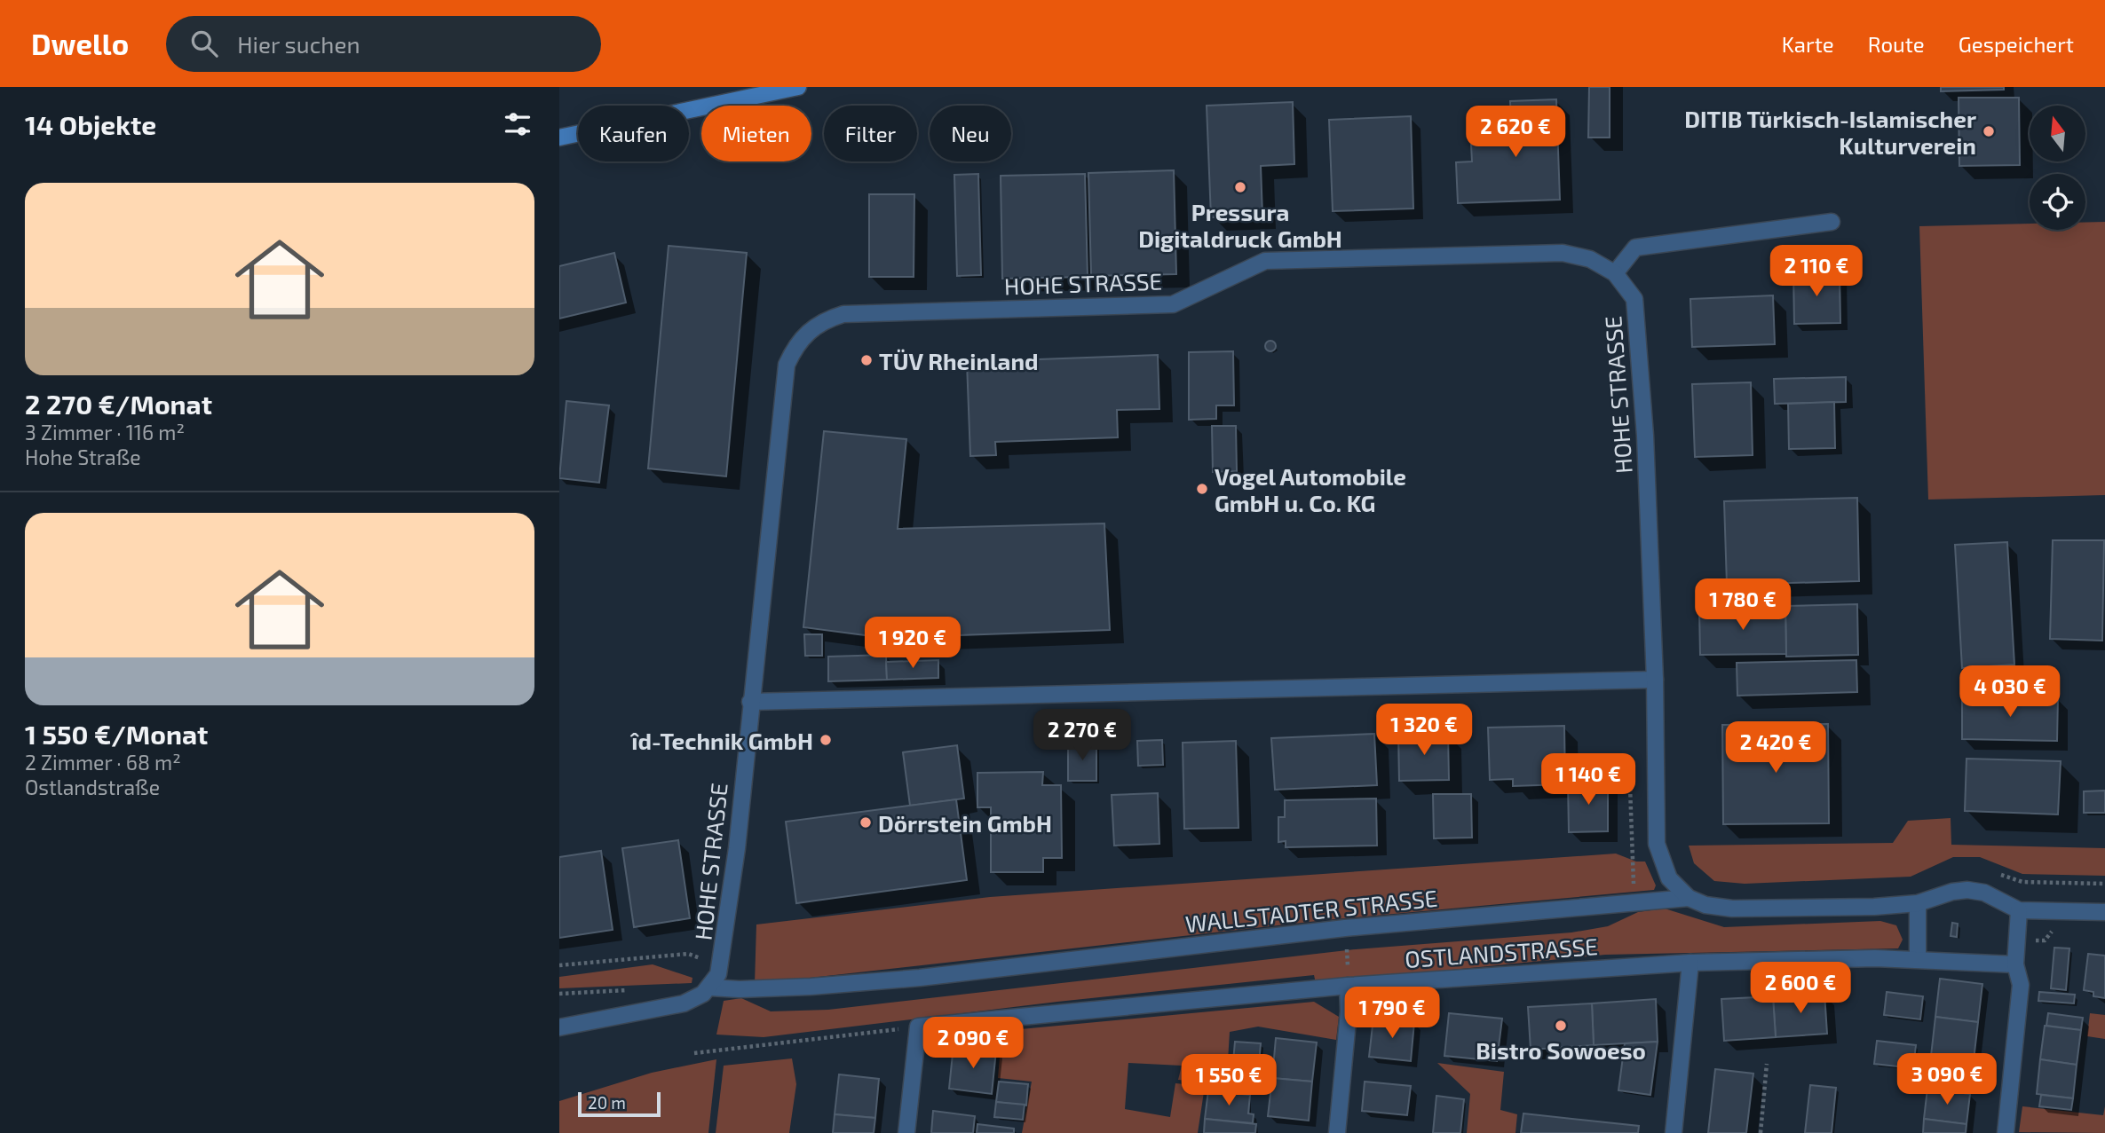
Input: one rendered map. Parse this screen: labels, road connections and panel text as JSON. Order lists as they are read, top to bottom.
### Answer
{
  "streets": {
    "street": ["HOHE STRASSE", "WALLSTADTER STRASSE", "OSTLANDSTRASSE"]
  },
  "crossings": [
    ["HOHE STRASSE", "WALLSTADTER STRASSE"]
  ],
  "places": [
    "DITIB Türkisch-Islamischer Kulturverein",
    "Pressura Digitaldruck GmbH",
    "TÜV Rheinland",
    "Vogel Automobile GmbH u. Co. KG",
    "îd-Technik GmbH",
    "Dörrstein GmbH",
    "Bistro Sowoeso"
  ],
  "scale_bar": "20 m",
  "north": "top",
  "page": {
    "header": "Dwello",
    "search": "Hier suchen",
    "nav": ["Karte", "Route", "Gespeichert"],
    "heading": "14 Objekte",
    "price": [
      "2 620 €",
      "2 110 €",
      "1 780 €",
      "1 920 €",
      "4 030 €",
      "1 320 €",
      "2 270 €",
      "2 420 €",
      "1 140 €",
      "2 600 €",
      "1 790 €",
      "2 090 €",
      "3 090 €",
      "1 550 €"
    ],
    "chip": [
      "Kaufen",
      "Mieten",
      "Filter",
      "Neu"
    ],
    "list": [
      {
        "name": "2 270 €/Monat",
        "note": "3 Zimmer · 116 m² · Hohe Straße"
      },
      {
        "name": "1 550 €/Monat",
        "note": "2 Zimmer · 68 m² · Ostlandstraße"
      }
    ],
    "scale": "20 m"
  }
}
